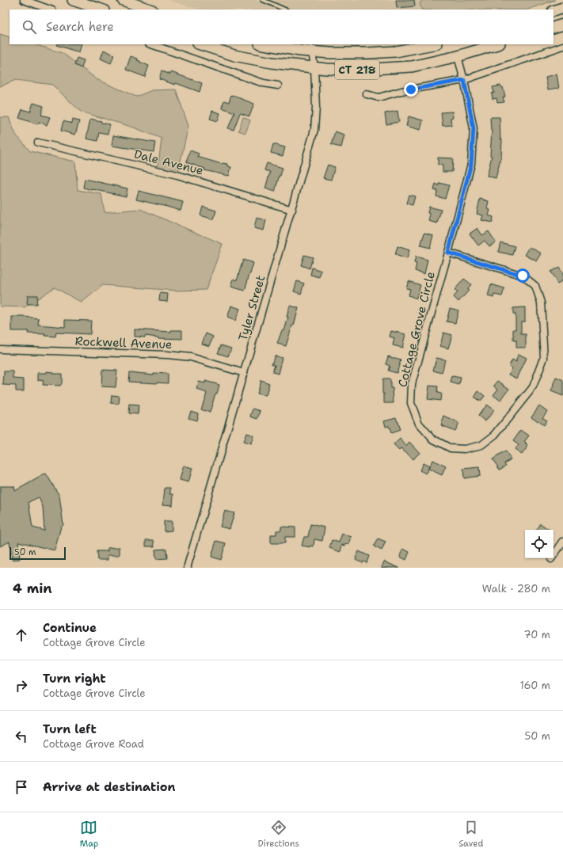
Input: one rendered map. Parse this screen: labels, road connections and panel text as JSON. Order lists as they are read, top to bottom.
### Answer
{
  "streets": {
    "main road": ["CT 218"],
    "street": [
      "Dale Avenue",
      "Tyler Street",
      "Cottage Grove Circle",
      "Rockwell Avenue"
    ]
  },
  "crossings": [
    ["CT 218", "Tyler Street"],
    ["CT 218", "Cottage Grove Circle"],
    ["Dale Avenue", "Tyler Street"],
    ["Tyler Street", "Rockwell Avenue"]
  ],
  "scale_bar": "50 m",
  "page": {
    "search": "Search here",
    "scale": "50 m",
    "heading": ["4 min", "Walk · 280 m"],
    "list": [
      ["Continue", "Cottage Grove Circle", "70 m"],
      ["Turn right", "Cottage Grove Circle", "160 m"],
      ["Turn left", "Cottage Grove Road", "50 m"],
      "Arrive at destination"
    ],
    "nav": ["Map", "Directions", "Saved"]
  }
}
